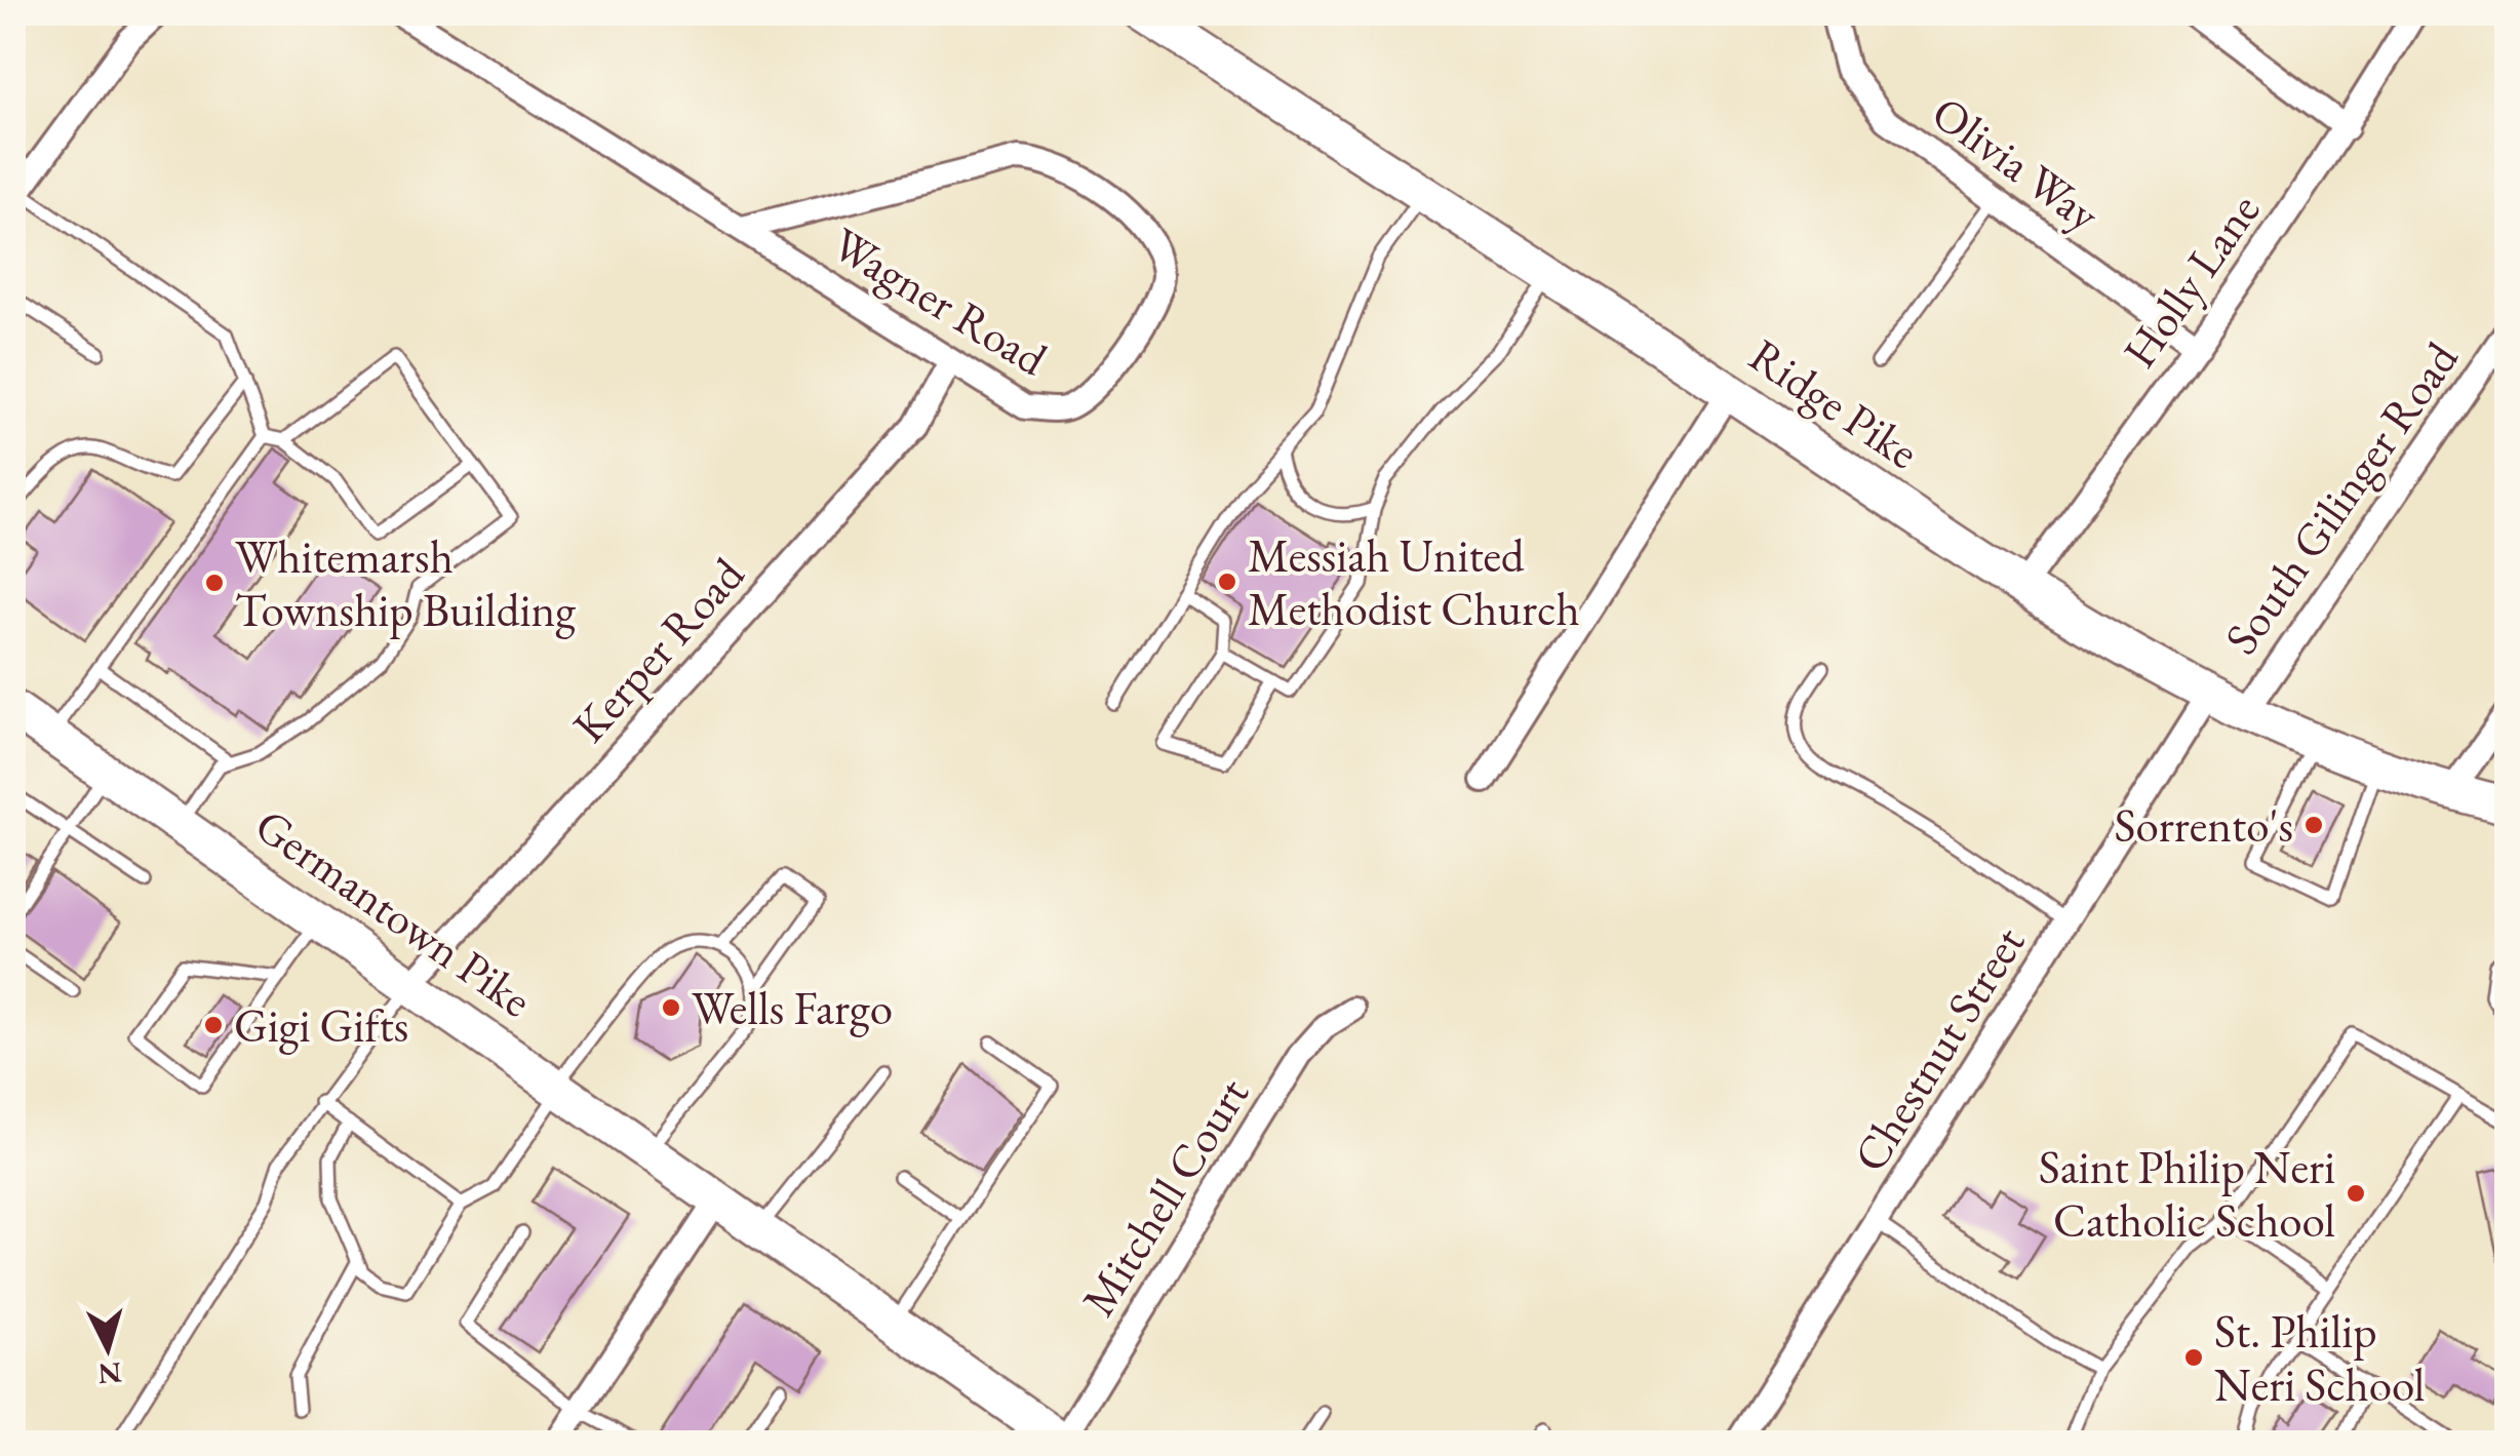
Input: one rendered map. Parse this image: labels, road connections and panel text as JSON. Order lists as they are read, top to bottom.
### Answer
{
  "streets": {
    "main road": ["Ridge Pike", "Germantown Pike"],
    "street": [
      "Olivia Way",
      "Holly Lane",
      "Wagner Road",
      "South Gilinger Road",
      "Kerper Road",
      "Chestnut Street",
      "Mitchell Court"
    ]
  },
  "crossings": [
    ["Olivia Way", "Holly Lane"],
    ["Holly Lane", "Ridge Pike"],
    ["Wagner Road", "Kerper Road"],
    ["Ridge Pike", "South Gilinger Road"],
    ["Ridge Pike", "Chestnut Street"],
    ["Kerper Road", "Germantown Pike"],
    ["Germantown Pike", "Mitchell Court"]
  ],
  "places": [
    "Messiah United Methodist Church",
    "Whitemarsh Township Building",
    "Sorrento's",
    "Wells Fargo",
    "Gigi Gifts",
    "Saint Philip Neri Catholic School",
    "St. Philip Neri School"
  ],
  "north": "bottom"
}
